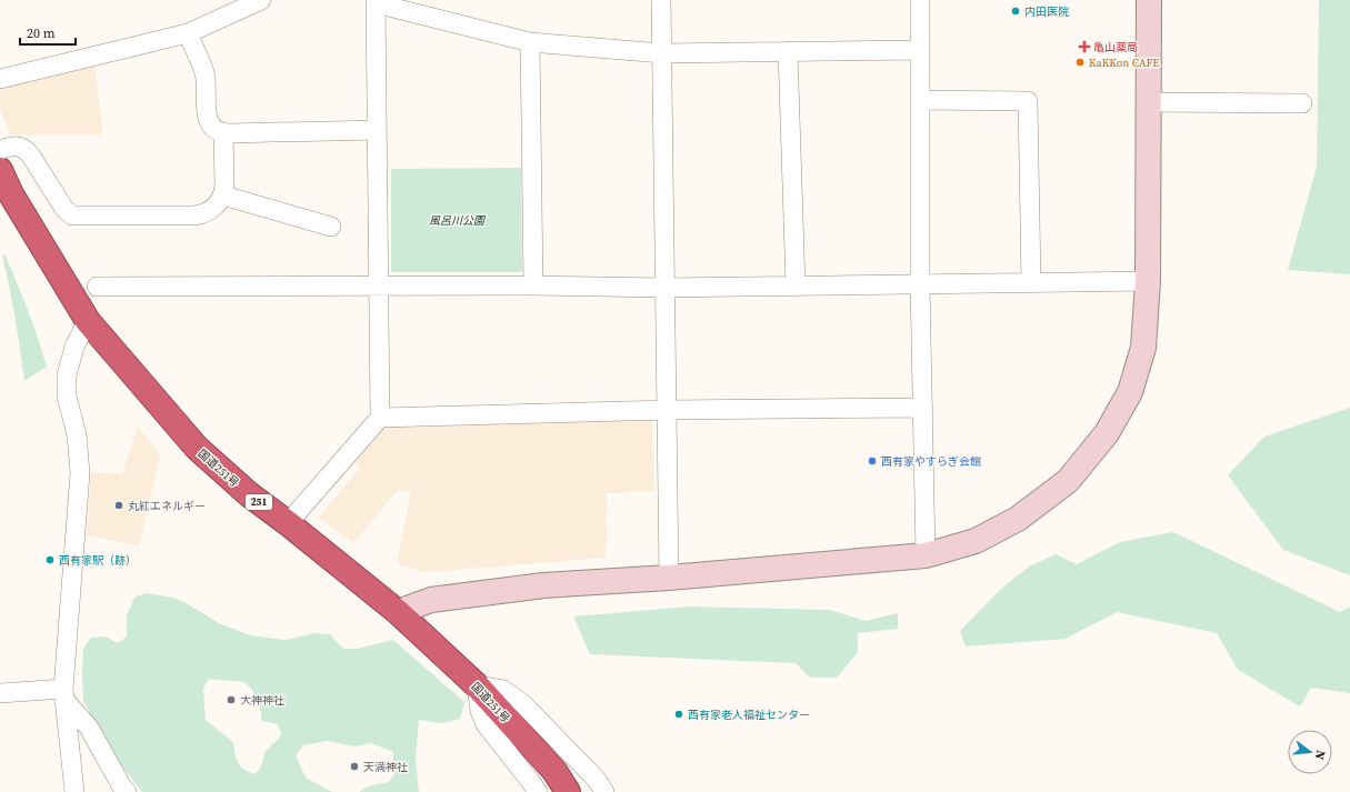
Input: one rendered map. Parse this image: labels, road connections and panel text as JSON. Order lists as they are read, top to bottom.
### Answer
{
  "streets": {
    "highway": ["国道251号", "251"]
  },
  "parks": ["風呂川公園"],
  "places": {
    "other": [
      "内田医院",
      "KaKKon CAFE",
      "西有家やすらぎ会館",
      "丸紅エネルギー",
      "西有家駅（跡）",
      "大神神社",
      "西有家老人福祉センター",
      "天満神社"
    ],
    "health": ["亀山薬局"]
  },
  "scale_bar": "20 m",
  "north": "right"
}
